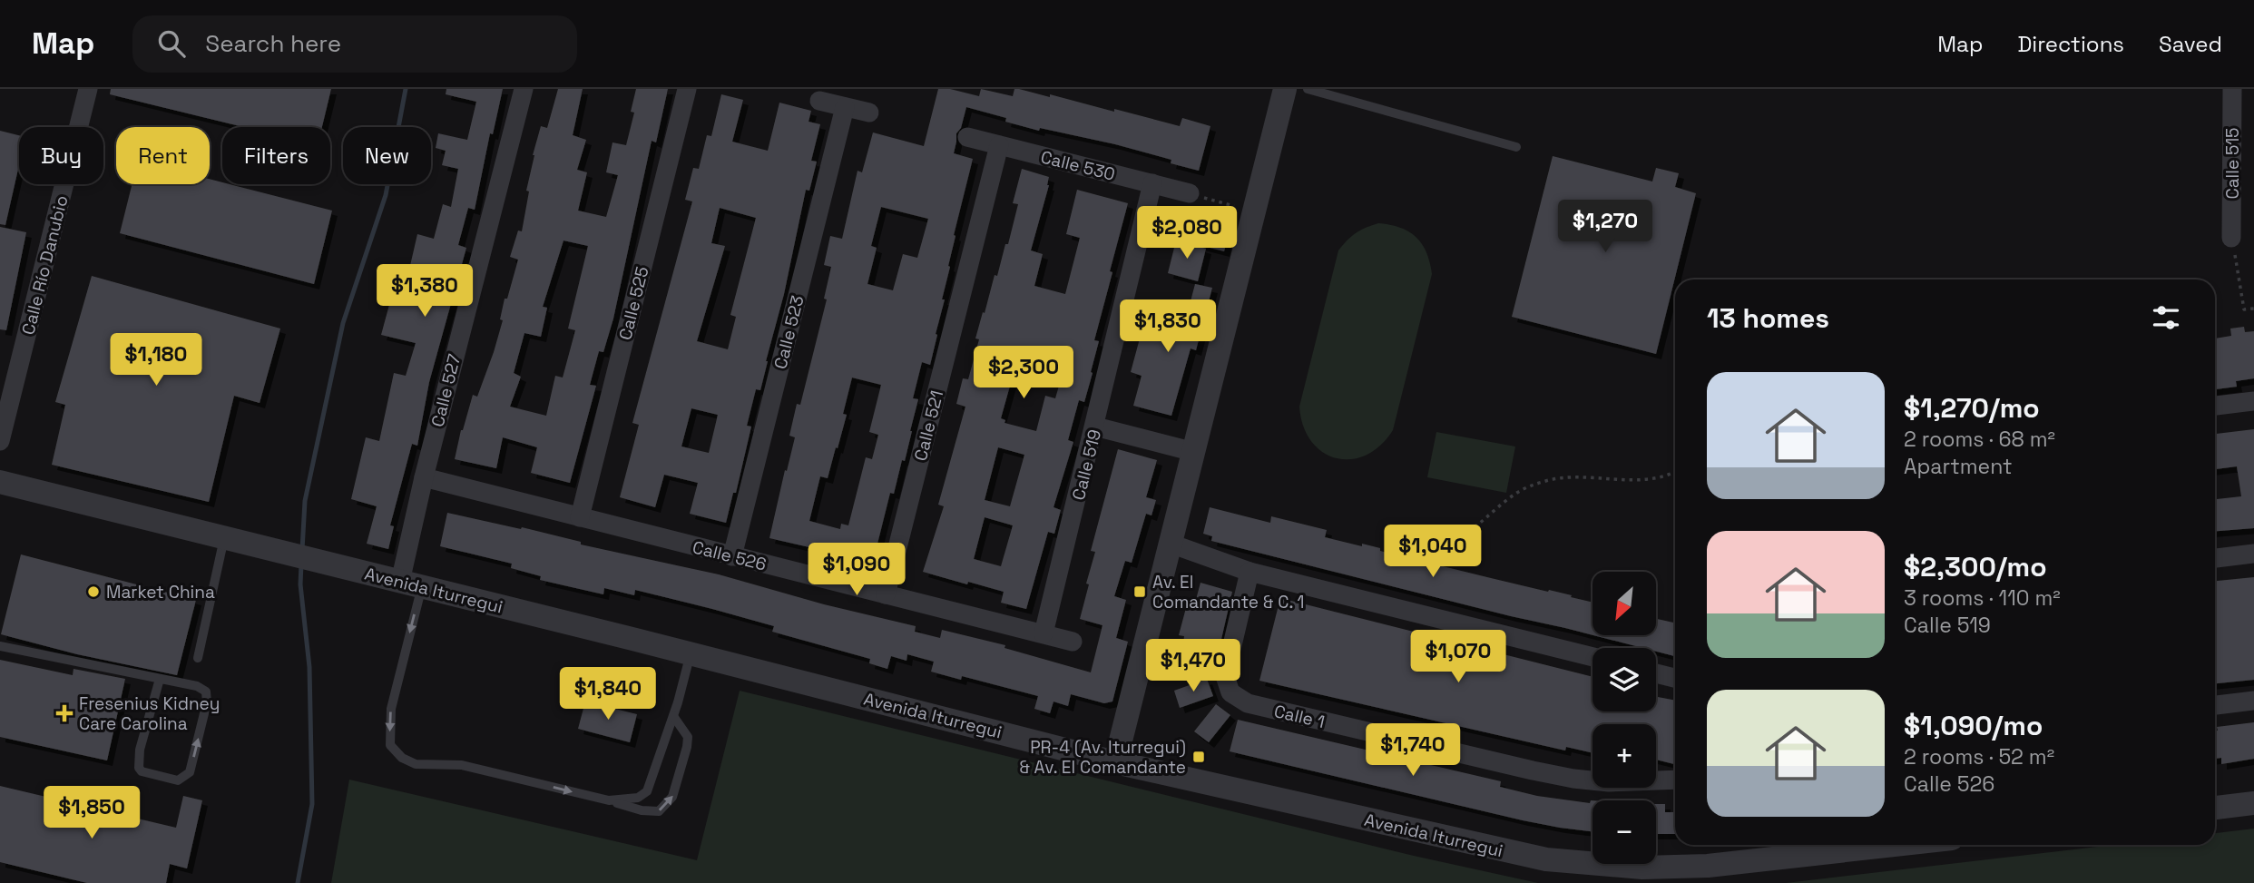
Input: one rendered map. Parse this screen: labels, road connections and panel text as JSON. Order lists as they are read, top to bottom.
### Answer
{
  "streets": {
    "street": [
      "Calle 515",
      "Calle 530",
      "Calle Río Danubio",
      "Calle 525",
      "Calle 523",
      "Calle 527",
      "Calle 521",
      "Calle 519",
      "Calle 526",
      "Avenida Iturregui",
      "Calle 1"
    ]
  },
  "crossings": [
    ["Calle 530", "Calle 521"],
    ["Calle 530", "Calle 519"],
    ["Calle 525", "Calle 526"],
    ["Calle 523", "Calle 526"],
    ["Calle 527", "Calle 526"],
    ["Calle 527", "Avenida Iturregui"],
    ["Calle 521", "Calle 526"],
    ["Calle 519", "Calle 526"]
  ],
  "places": {
    "other": ["Market China"],
    "transit": ["Av. El Comandante & C. 1", "PR-4 (Av. Iturregui) & Av. El Comandante"],
    "health": ["Fresenius Kidney Care Carolina"]
  },
  "north": "bottom left",
  "page": {
    "header": "Map",
    "search": "Search here",
    "nav": ["Map", "Directions", "Saved"],
    "chip": [
      "Buy",
      "Rent",
      "Filters",
      "New"
    ],
    "price": [
      "$1,270",
      "$2,080",
      "$1,380",
      "$1,830",
      "$1,180",
      "$2,300",
      "$1,040",
      "$1,090",
      "$1,070",
      "$1,470",
      "$1,840",
      "$1,740",
      "$1,850"
    ],
    "heading": "13 homes",
    "list": [
      {
        "name": "$1,270/mo",
        "note": "2 rooms · 68 m² · Apartment"
      },
      {
        "name": "$2,300/mo",
        "note": "3 rooms · 110 m² · Calle 519"
      },
      {
        "name": "$1,090/mo",
        "note": "2 rooms · 52 m² · Calle 526"
      }
    ],
    "map_buttons": ["+", "−"]
  }
}
